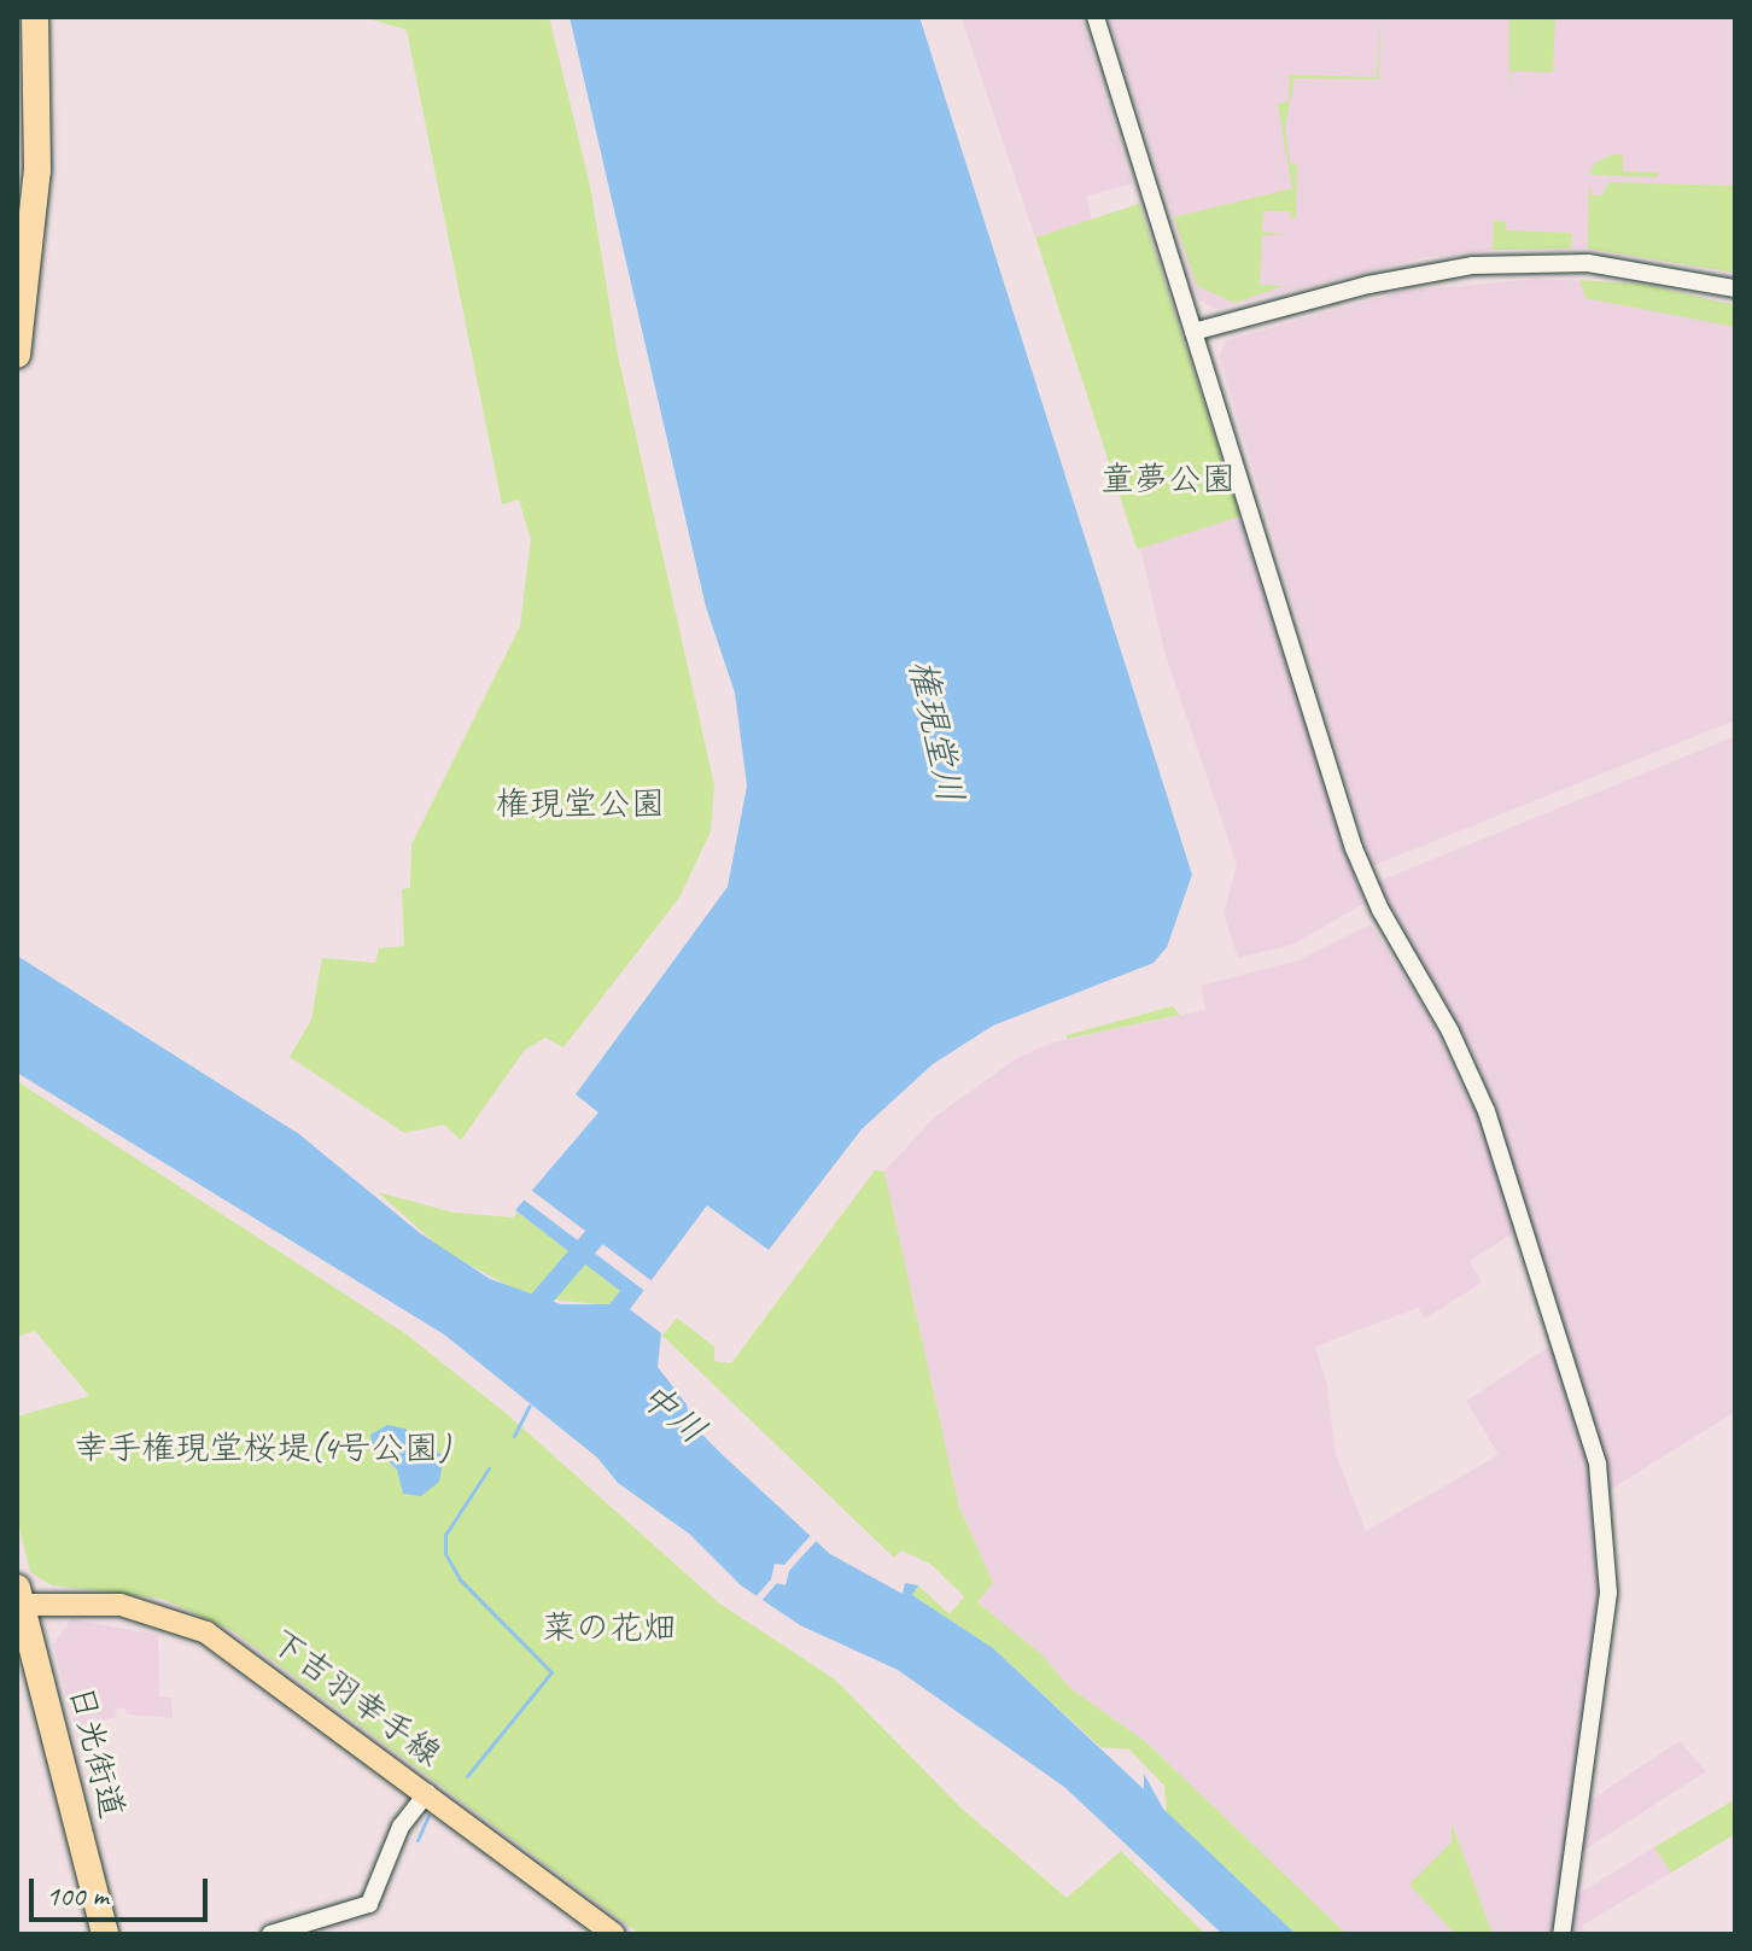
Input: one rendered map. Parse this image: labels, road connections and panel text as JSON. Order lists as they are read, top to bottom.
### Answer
{
  "streets": {
    "highway": ["日光街道"],
    "main road": ["下吉羽幸手線"]
  },
  "crossings": [
    ["下吉羽幸手線", "日光街道"]
  ],
  "water": ["権現堂川", "中川"],
  "parks": [
    "童夢公園",
    "権現堂公園",
    "幸手権現堂桜堤(4号公園)",
    "菜の花畑"
  ],
  "scale_bar": "100 m"
}
